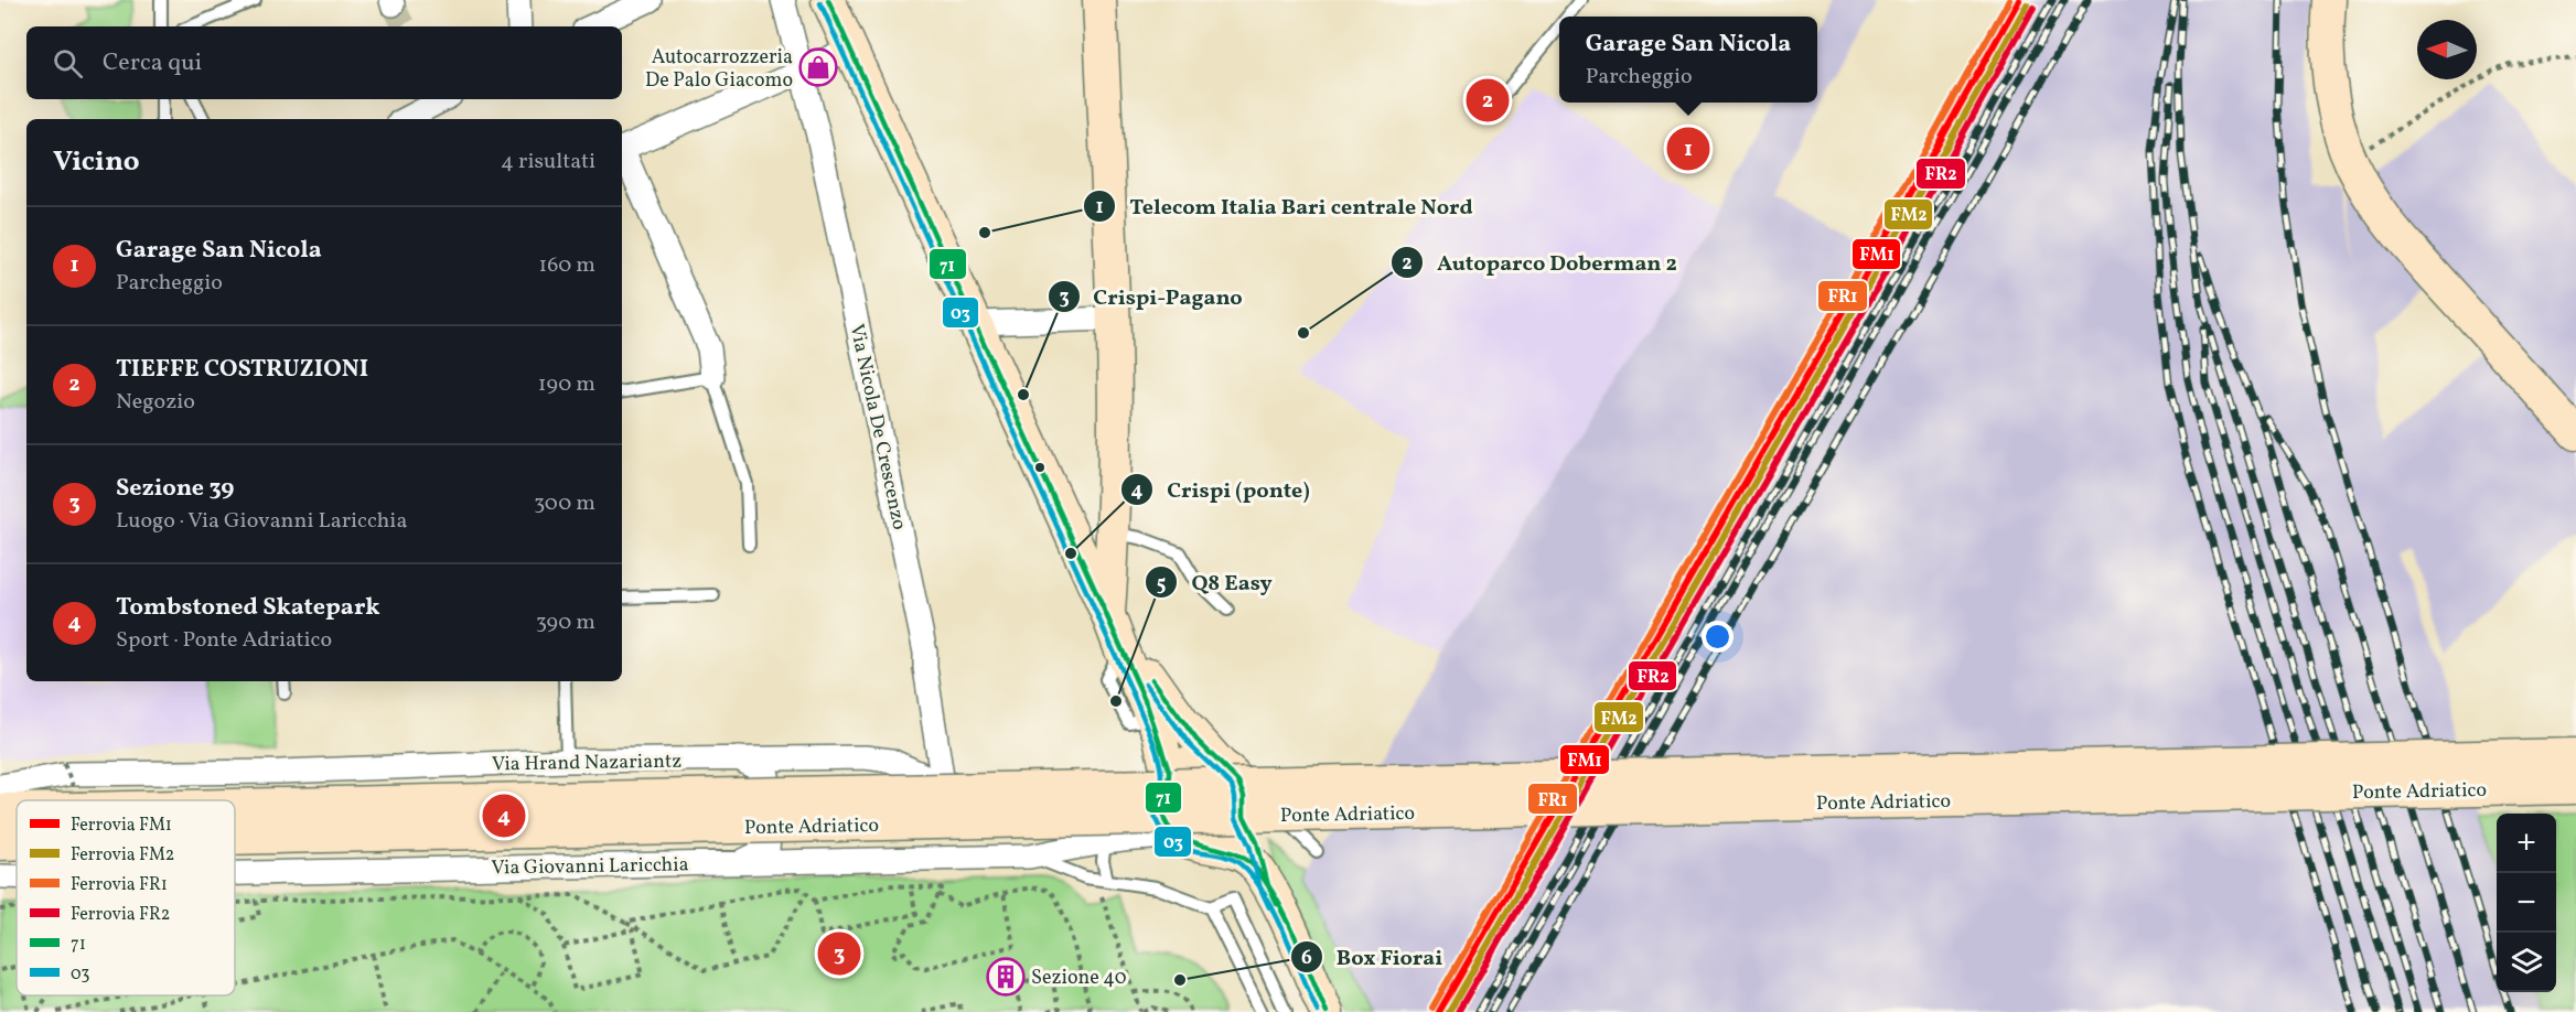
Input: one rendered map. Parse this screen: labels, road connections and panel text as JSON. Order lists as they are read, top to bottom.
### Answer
{
  "streets": {
    "main road": ["Ponte Adriatico"],
    "street": ["Via Nicola De Crescenzo", "Via Hrand Nazariantz", "Via Giovanni Laricchia"]
  },
  "crossings": [
    ["Via Nicola De Crescenzo", "Via Hrand Nazariantz"],
    ["Via Hrand Nazariantz", "Via Giovanni Laricchia"]
  ],
  "places": {
    "shop": ["Autocarrozzeria De Palo Giacomo"],
    "other": [
      "Telecom Italia Bari centrale Nord",
      "Autoparco Doberman 2",
      "Crispi-Pagano",
      "Crispi (ponte)",
      "Q8 Easy",
      "Box Fiorai"
    ],
    "building": ["Sezione 40"]
  },
  "lines": [
    "rail line FM1",
    "rail line FR1",
    "transit line 71",
    "transit line 03",
    "rail line FM2",
    "rail line FR2"
  ],
  "legend": [
    "Ferrovia FM1",
    "Ferrovia FM2",
    "Ferrovia FR1",
    "Ferrovia FR2",
    "71",
    "03"
  ],
  "north": "left",
  "page": {
    "popup": ["Garage San Nicola", "Parcheggio"],
    "search": "Cerca qui",
    "pins": [
      "2",
      "1",
      "4",
      "3"
    ],
    "heading": ["Vicino", "4 risultati"],
    "list": [
      {
        "mark": "1",
        "name": "Garage San Nicola",
        "note": "Parcheggio",
        "value": "160 m"
      },
      {
        "mark": "2",
        "name": "TIEFFE COSTRUZIONI",
        "note": "Negozio",
        "value": "190 m"
      },
      {
        "mark": "3",
        "name": "Sezione 39",
        "note": "Luogo · Via Giovanni Laricchia",
        "value": "300 m"
      },
      {
        "mark": "4",
        "name": "Tombstoned Skatepark",
        "note": "Sport · Ponte Adriatico",
        "value": "390 m"
      }
    ],
    "map_buttons": ["+", "−"]
  }
}
